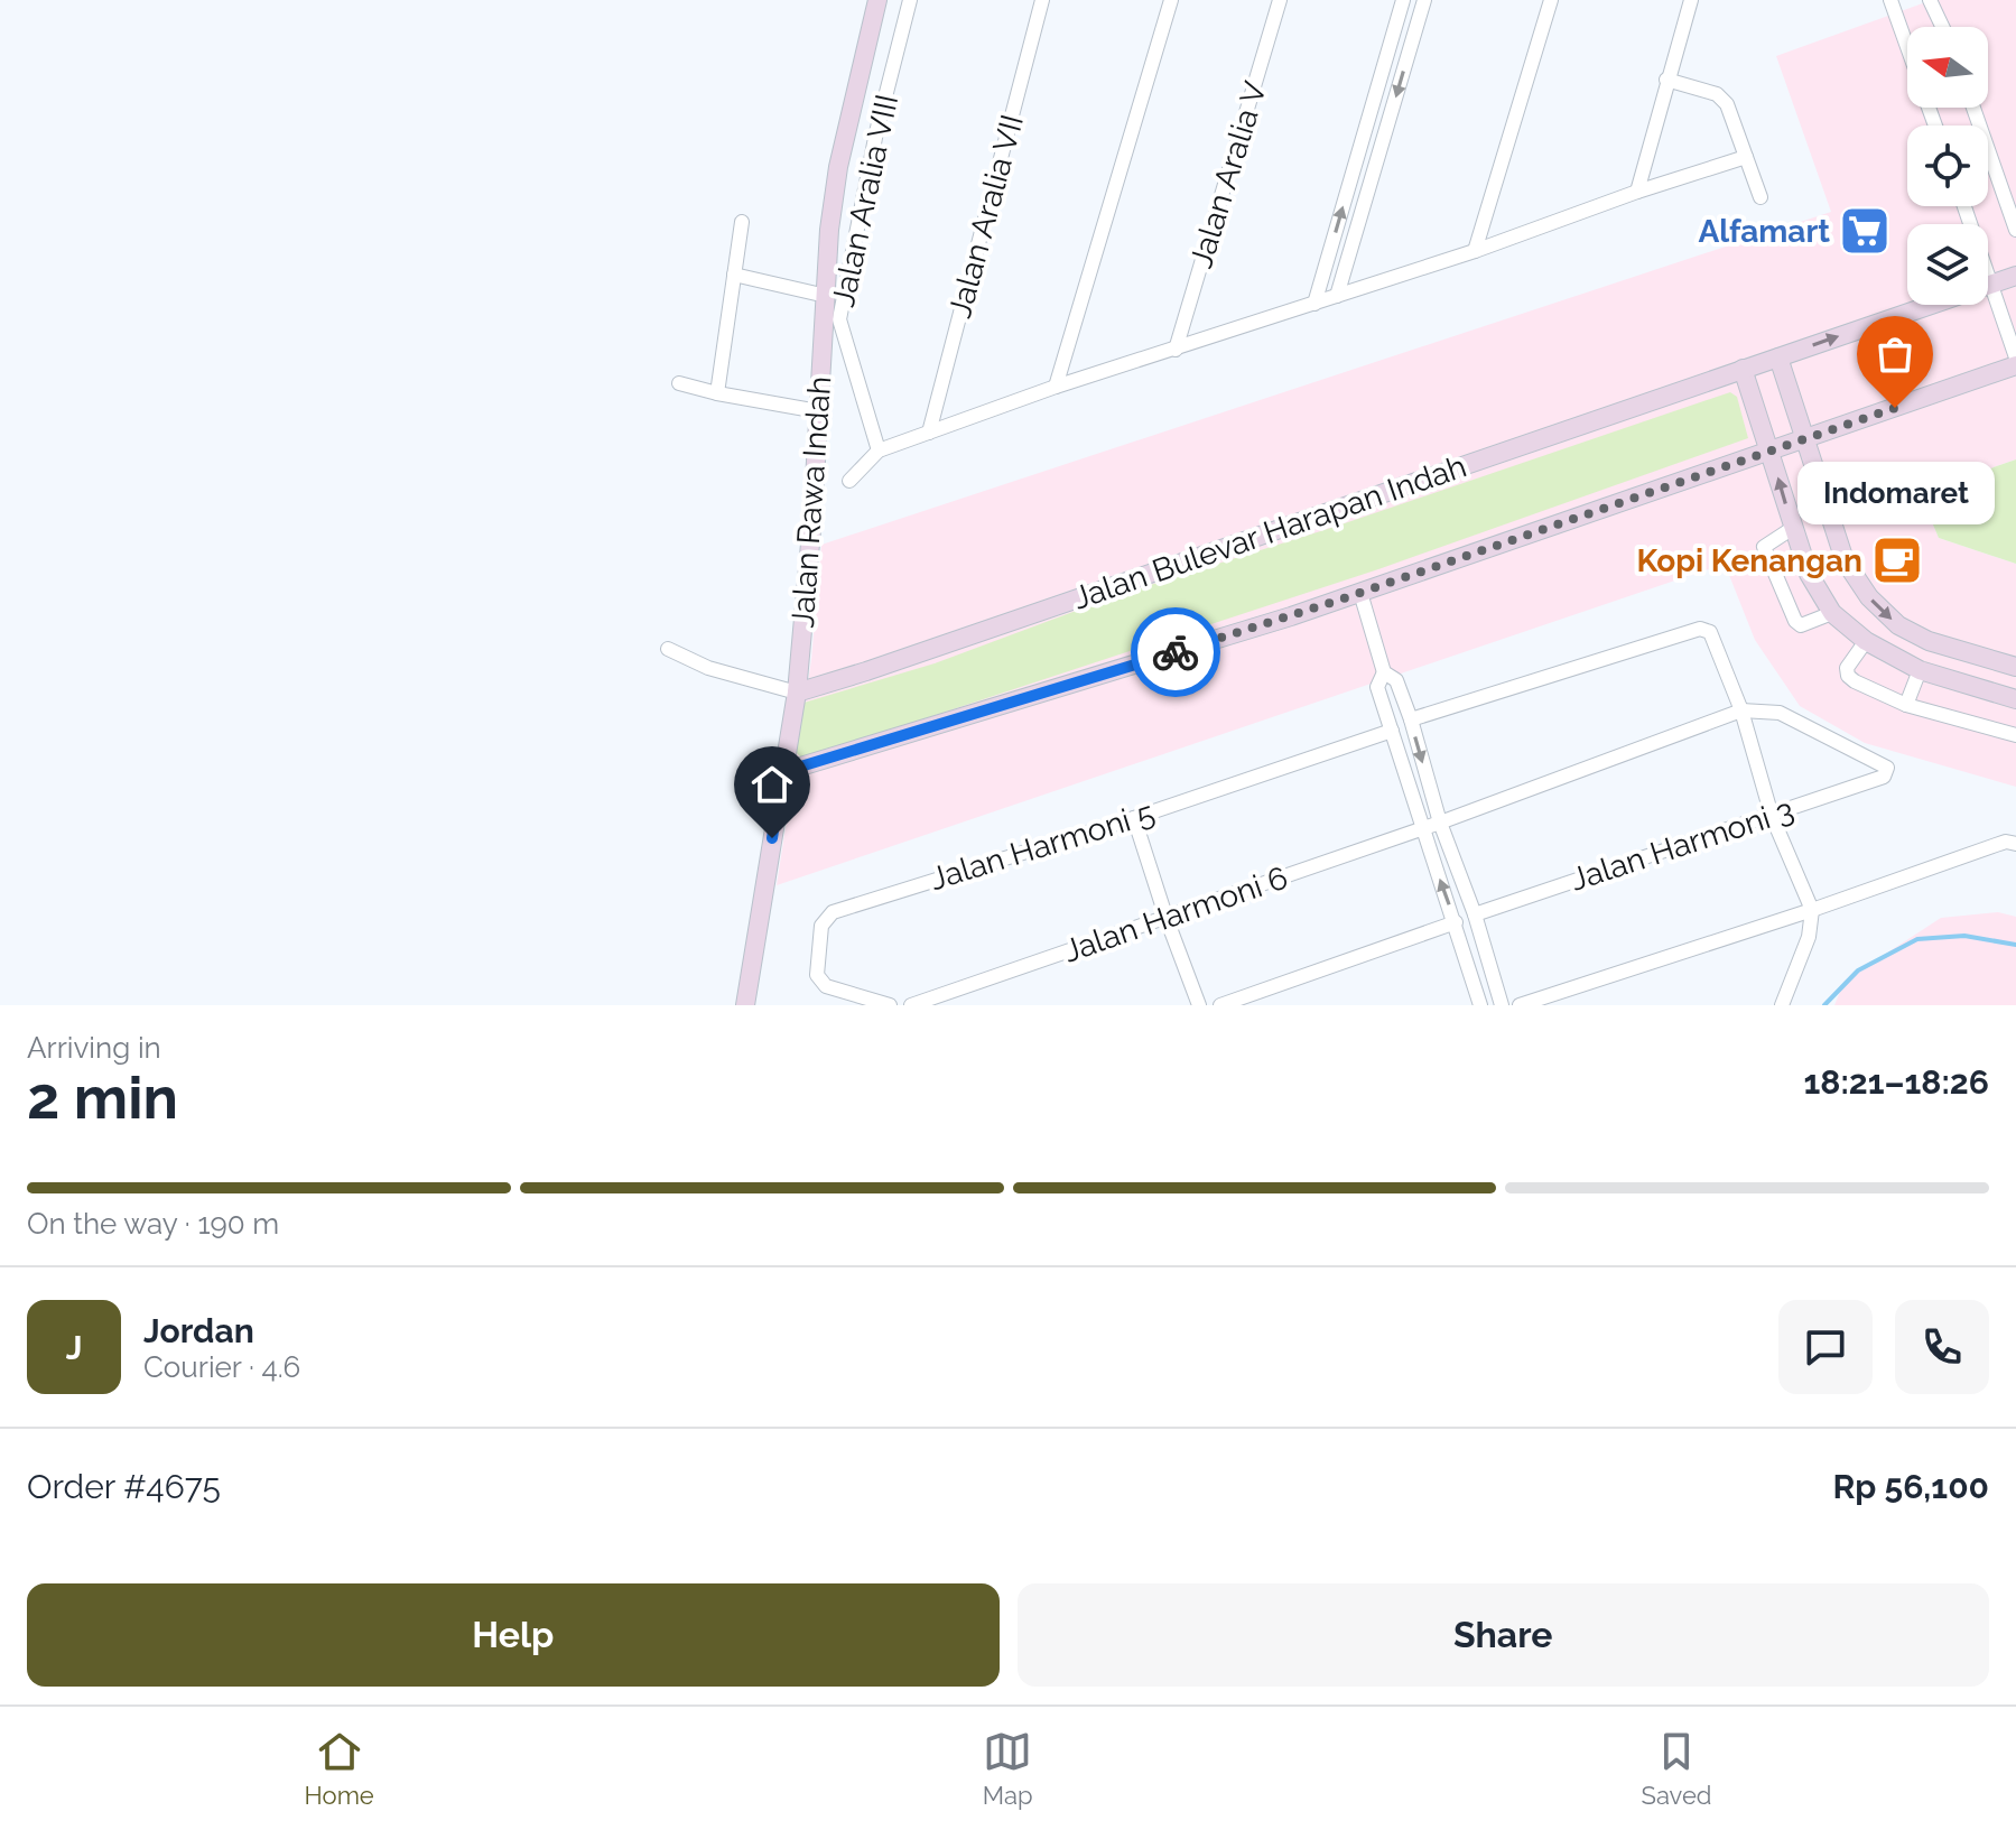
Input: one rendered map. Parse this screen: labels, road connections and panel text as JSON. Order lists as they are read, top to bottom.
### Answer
{
  "streets": {
    "street": [
      "Jalan Aralia V",
      "Jalan Aralia VIII",
      "Jalan Aralia VII",
      "Jalan Rawa Indah",
      "Jalan Bulevar Harapan Indah",
      "Jalan Harmoni 3",
      "Jalan Harmoni 5",
      "Jalan Harmoni 6"
    ]
  },
  "crossings": [
    ["Jalan Rawa Indah", "Jalan Bulevar Harapan Indah"],
    ["Jalan Harmoni 3", "Jalan Harmoni 6"]
  ],
  "places": {
    "supermarket": ["Alfamart"],
    "other": ["Indomaret"],
    "cafe": ["Kopi Kenangan"]
  },
  "north": "left",
  "page": {
    "bubble": "Indomaret",
    "heading": ["2 min", "Arriving in", "18:21–18:26"],
    "panel": [
      "Jordan",
      "Courier · 4.6",
      "Order #4675",
      "Rp 56,100"
    ],
    "bar": "On the way · 190 m",
    "round": "J",
    "buttons": ["Help", "Share"],
    "tabs": ["Home", "Map", "Saved"]
  }
}
